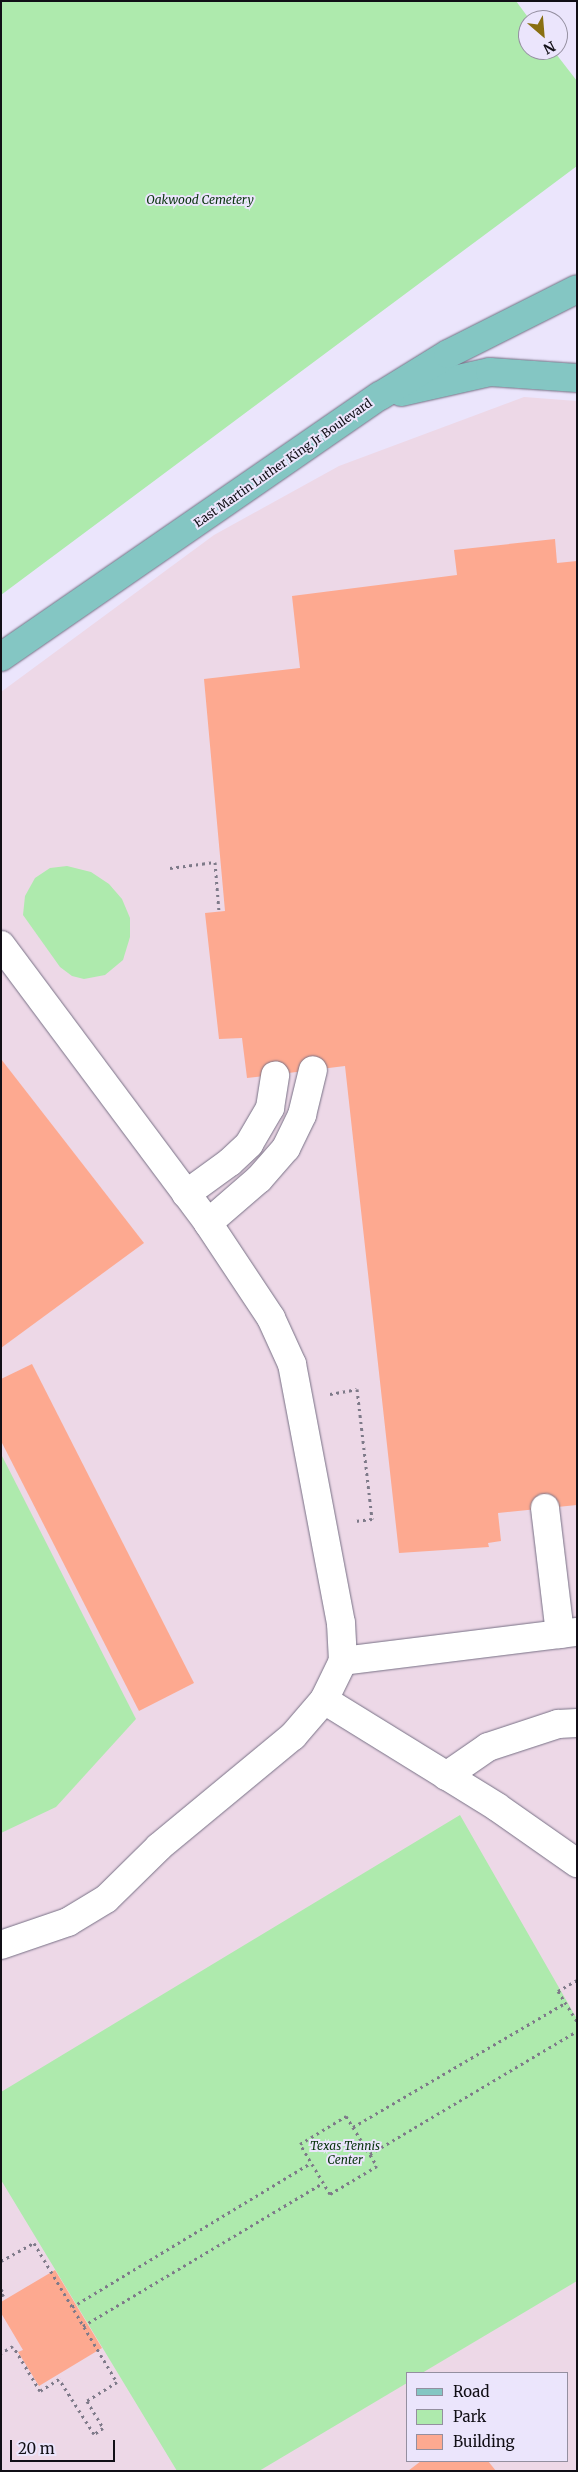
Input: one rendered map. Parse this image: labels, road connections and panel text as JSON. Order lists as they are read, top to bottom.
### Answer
{
  "streets": {
    "main road": ["East Martin Luther King Jr Boulevard"]
  },
  "parks": ["Oakwood Cemetery", "Texas Tennis Center"],
  "legend": ["Road", "Park", "Building"],
  "scale_bar": "20 m",
  "north": "bottom right"
}
